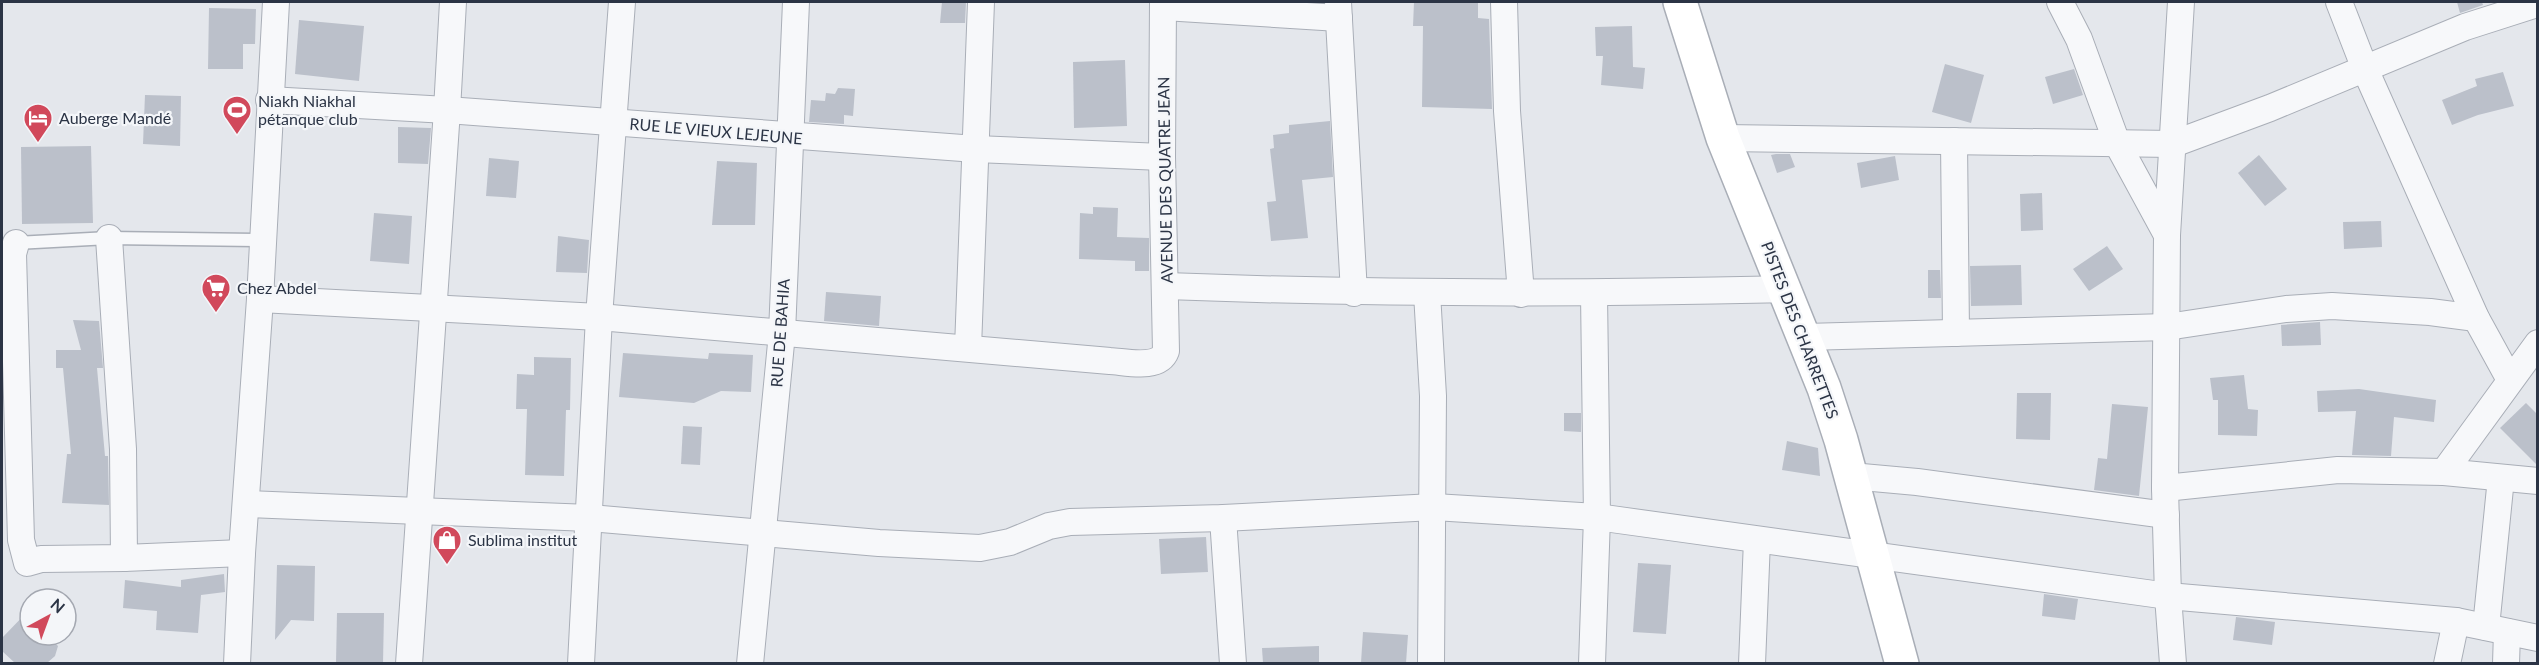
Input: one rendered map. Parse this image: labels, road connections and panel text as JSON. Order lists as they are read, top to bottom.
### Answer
{
  "streets": {
    "main road": ["PISTES DES CHARRETTES"],
    "street": ["RUE LE VIEUX LEJEUNE", "AVENUE DES QUATRE JEAN", "RUE DE BAHIA"]
  },
  "crossings": [
    ["RUE LE VIEUX LEJEUNE", "AVENUE DES QUATRE JEAN"],
    ["RUE LE VIEUX LEJEUNE", "RUE DE BAHIA"]
  ],
  "places": {
    "sports": ["Niakh Niakhal pétanque club"],
    "hotel": ["Auberge Mandé"],
    "supermarket": ["Chez Abdel"],
    "shop": ["Sublima institut"]
  },
  "north": "top right"
}
